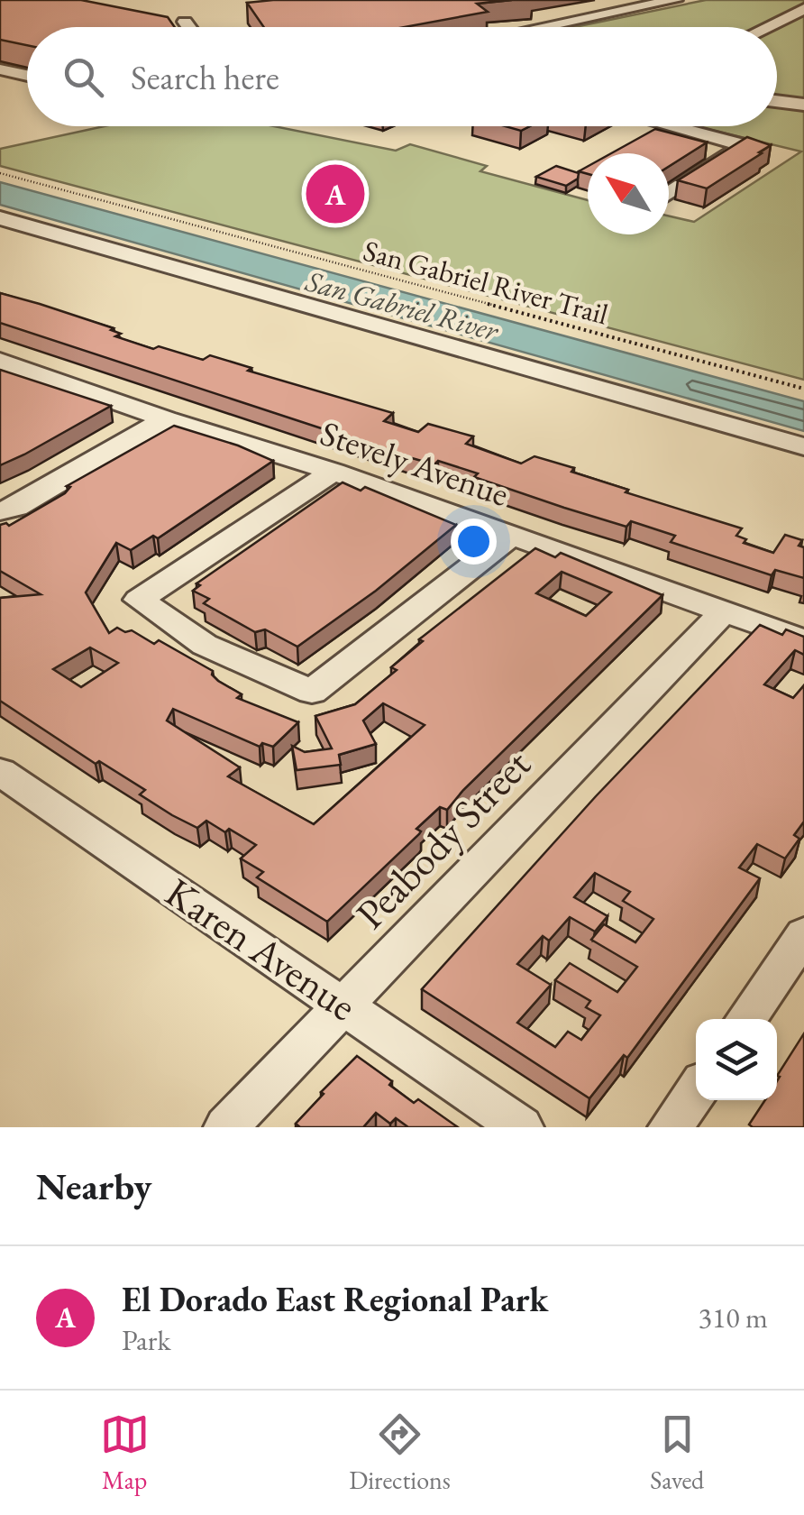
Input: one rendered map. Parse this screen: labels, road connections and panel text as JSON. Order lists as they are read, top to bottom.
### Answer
{
  "streets": {
    "street": ["Stevely Avenue", "Peabody Street", "Karen Avenue"],
    "path": ["San Gabriel River Trail"]
  },
  "crossings": [
    ["Stevely Avenue", "Peabody Street"],
    ["Peabody Street", "Karen Avenue"]
  ],
  "water": ["San Gabriel River"],
  "north": "top left",
  "page": {
    "search": "Search here",
    "pins": "A",
    "heading": "Nearby",
    "list": [
      {
        "mark": "A",
        "name": "El Dorado East Regional Park",
        "note": "Park",
        "value": "310 m"
      }
    ],
    "nav": ["Map", "Directions", "Saved"]
  }
}
